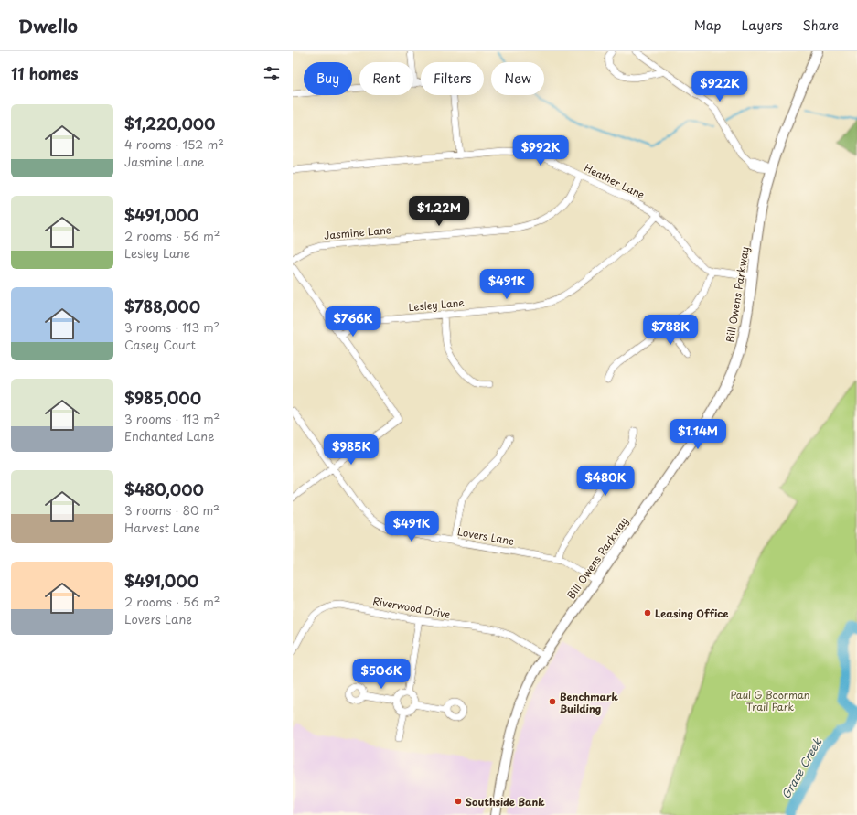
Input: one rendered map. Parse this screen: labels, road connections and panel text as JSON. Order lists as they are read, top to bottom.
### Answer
{
  "streets": {
    "main road": ["Bill Owens Parkway"],
    "street": [
      "Heather Lane",
      "Jasmine Lane",
      "Lesley Lane",
      "Lovers Lane",
      "Riverwood Drive"
    ]
  },
  "crossings": [
    ["Heather Lane", "Jasmine Lane"],
    ["Heather Lane", "Bill Owens Parkway"],
    ["Heather Lane", "Lesley Lane"],
    ["Bill Owens Parkway", "Lovers Lane"],
    ["Bill Owens Parkway", "Riverwood Drive"]
  ],
  "water": ["Grace Creek"],
  "parks": ["Paul G Boorman Trail Park"],
  "places": ["Leasing Office", "Benchmark Building", "Southside Bank"],
  "page": {
    "header": "Dwello",
    "nav": ["Map", "Layers", "Share"],
    "heading": "11 homes",
    "chip": [
      "Buy",
      "Rent",
      "Filters",
      "New"
    ],
    "price": [
      "$922K",
      "$992K",
      "$1.22M",
      "$491K",
      "$766K",
      "$788K",
      "$1.14M",
      "$985K",
      "$480K",
      "$491K",
      "$506K"
    ],
    "list": [
      {
        "name": "$1,220,000",
        "note": "4 rooms · 152 m² · Jasmine Lane"
      },
      {
        "name": "$491,000",
        "note": "2 rooms · 56 m² · Lesley Lane"
      },
      {
        "name": "$788,000",
        "note": "3 rooms · 113 m² · Casey Court"
      },
      {
        "name": "$985,000",
        "note": "3 rooms · 113 m² · Enchanted Lane"
      },
      {
        "name": "$480,000",
        "note": "3 rooms · 80 m² · Harvest Lane"
      },
      {
        "name": "$491,000",
        "note": "2 rooms · 56 m² · Lovers Lane"
      }
    ]
  }
}
